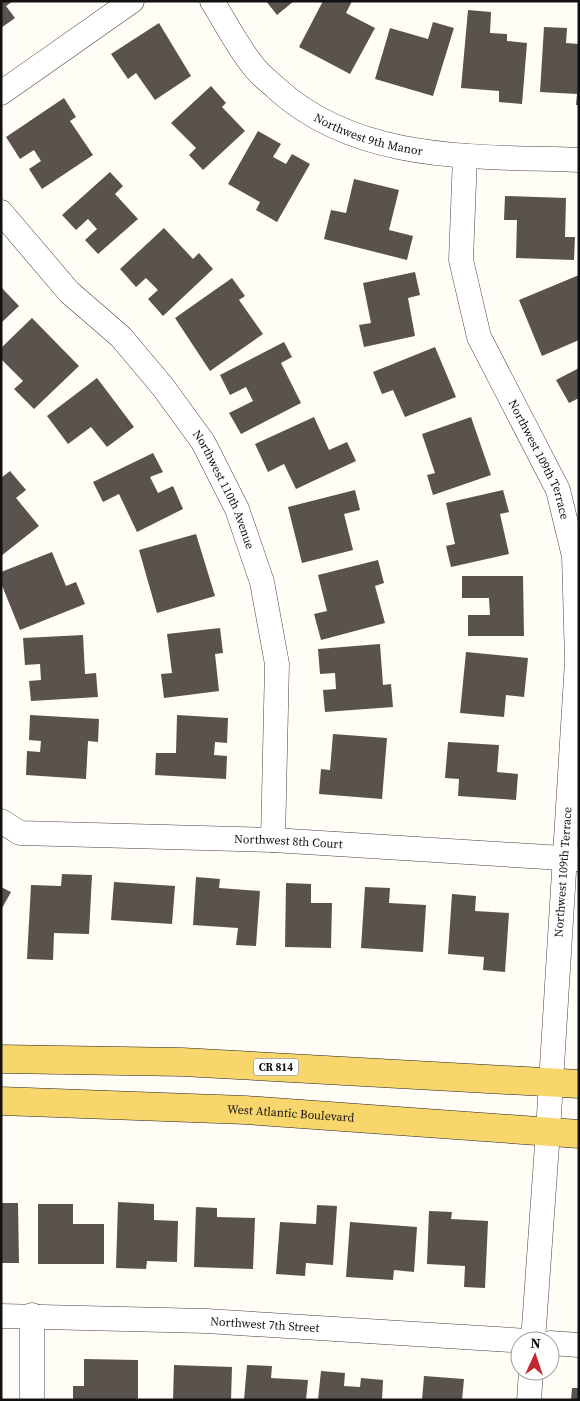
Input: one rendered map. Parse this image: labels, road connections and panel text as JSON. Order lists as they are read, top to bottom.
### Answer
{
  "streets": {
    "main road": ["CR 814", "West Atlantic Boulevard"],
    "street": [
      "Northwest 9th Manor",
      "Northwest 109th Terrace",
      "Northwest 110th Avenue",
      "Northwest 8th Court",
      "Northwest 7th Street"
    ]
  },
  "crossings": [
    ["Northwest 9th Manor", "Northwest 109th Terrace"],
    ["Northwest 109th Terrace", "Northwest 8th Court"],
    ["Northwest 109th Terrace", "CR 814"],
    ["Northwest 109th Terrace", "West Atlantic Boulevard"],
    ["Northwest 110th Avenue", "Northwest 8th Court"]
  ],
  "north": "top"
}
